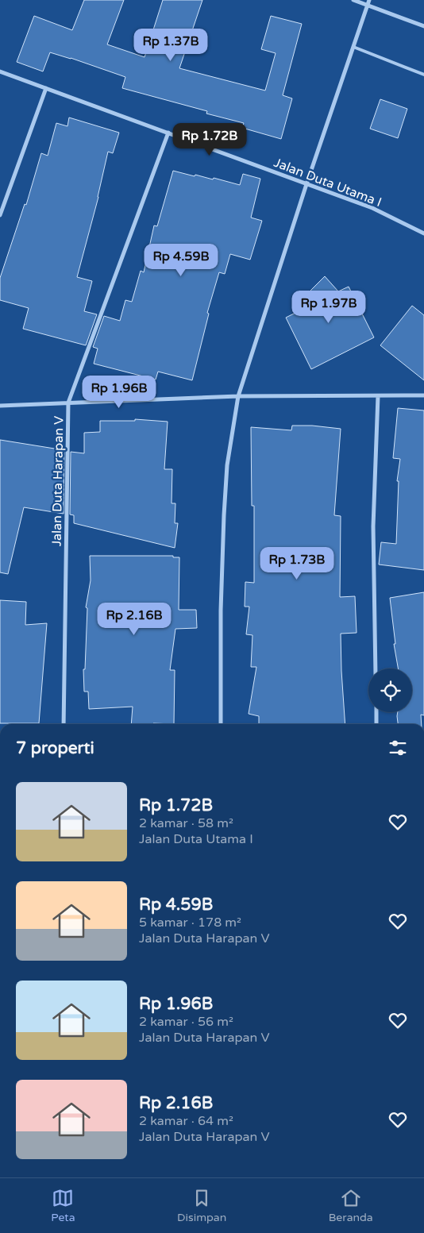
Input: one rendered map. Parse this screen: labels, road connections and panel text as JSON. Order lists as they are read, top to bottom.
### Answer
{
  "streets": {
    "street": ["Jalan Duta Utama I", "Jalan Duta Harapan V"]
  },
  "crossings": [
    ["Jalan Duta Utama I", "Jalan Duta Harapan V"]
  ],
  "page": {
    "price": [
      "Rp 1.37B",
      "Rp 1.72B",
      "Rp 4.59B",
      "Rp 1.97B",
      "Rp 1.96B",
      "Rp 1.73B",
      "Rp 2.16B"
    ],
    "heading": "7 properti",
    "list": [
      {
        "name": "Rp 1.72B",
        "note": "2 kamar · 58 m² · Jalan Duta Utama I"
      },
      {
        "name": "Rp 4.59B",
        "note": "5 kamar · 178 m² · Jalan Duta Harapan V"
      },
      {
        "name": "Rp 1.96B",
        "note": "2 kamar · 56 m² · Jalan Duta Harapan V"
      },
      {
        "name": "Rp 2.16B",
        "note": "2 kamar · 64 m² · Jalan Duta Harapan V"
      }
    ],
    "tabs": ["Peta", "Disimpan", "Beranda"]
  }
}
